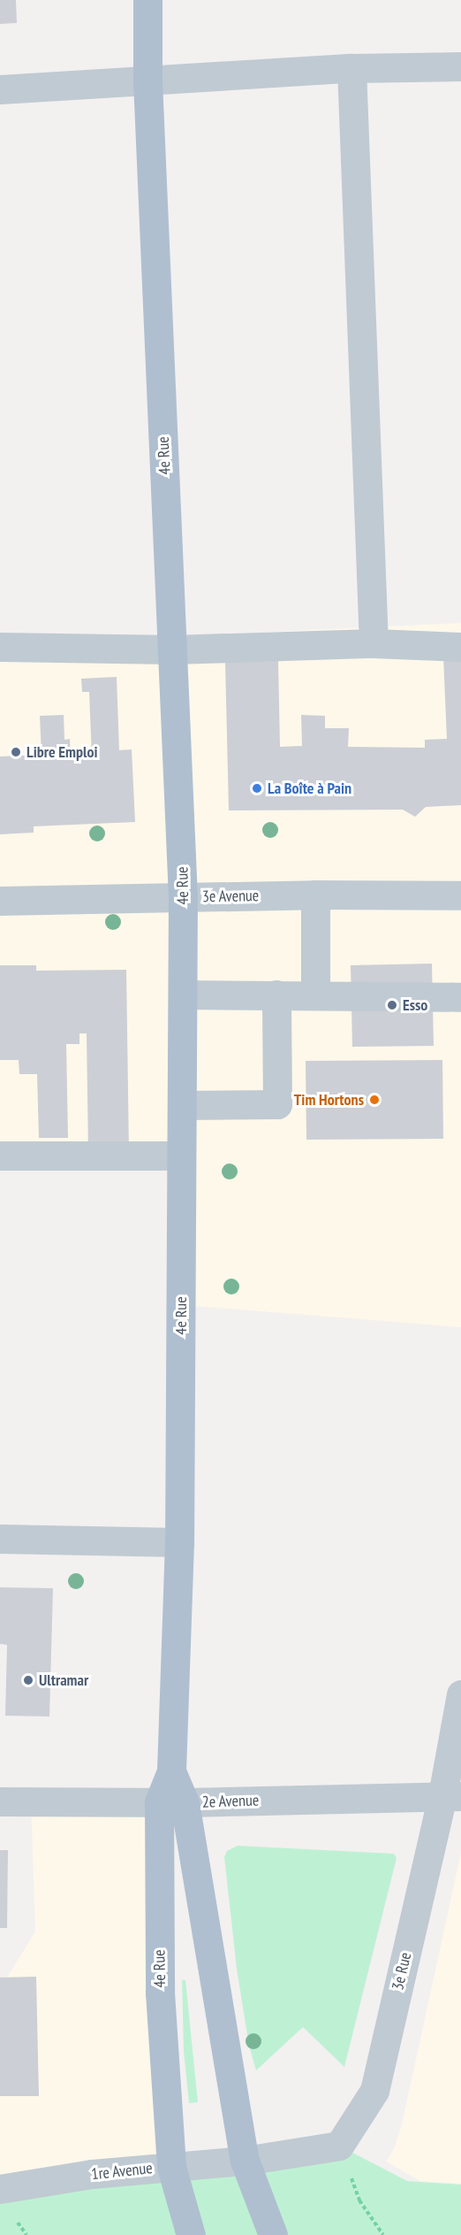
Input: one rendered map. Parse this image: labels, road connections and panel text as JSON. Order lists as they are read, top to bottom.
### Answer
{
  "streets": {
    "main road": ["4e Rue"],
    "street": [
      "3e Avenue",
      "2e Avenue",
      "3e Rue",
      "1re Avenue"
    ]
  },
  "crossings": [
    ["4e Rue", "3e Avenue"],
    ["4e Rue", "2e Avenue"],
    ["4e Rue", "1re Avenue"],
    ["2e Avenue", "3e Rue"]
  ],
  "places": [
    "Libre Emploi",
    "La Boîte à Pain",
    "Esso",
    "Tim Hortons",
    "Ultramar"
  ]
}
